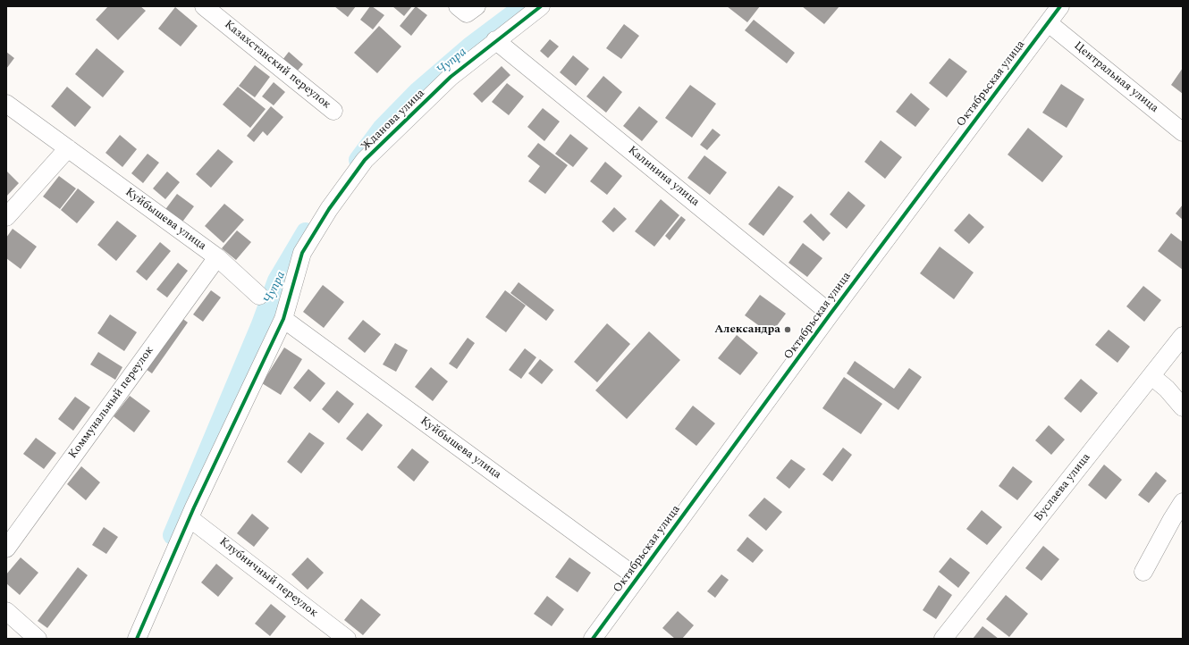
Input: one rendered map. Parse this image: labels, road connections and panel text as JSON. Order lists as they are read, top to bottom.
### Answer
{
  "streets": {
    "street": [
      "Казахстанский переулок",
      "Центральная улица",
      "Октябрьская улица",
      "Жданова улица",
      "Калинина улица",
      "Куйбышева улица",
      "Коммунальный переулок",
      "Буслаева улица",
      "Клубничный переулок"
    ]
  },
  "crossings": [
    ["Центральная улица", "Октябрьская улица"],
    ["Октябрьская улица", "Калинина улица"],
    ["Октябрьская улица", "Куйбышева улица"],
    ["Жданова улица", "Калинина улица"],
    ["Жданова улица", "Куйбышева улица"],
    ["Жданова улица", "Клубничный переулок"],
    ["Куйбышева улица", "Коммунальный переулок"]
  ],
  "water": ["Чупра"],
  "places": ["Александра"]
}
